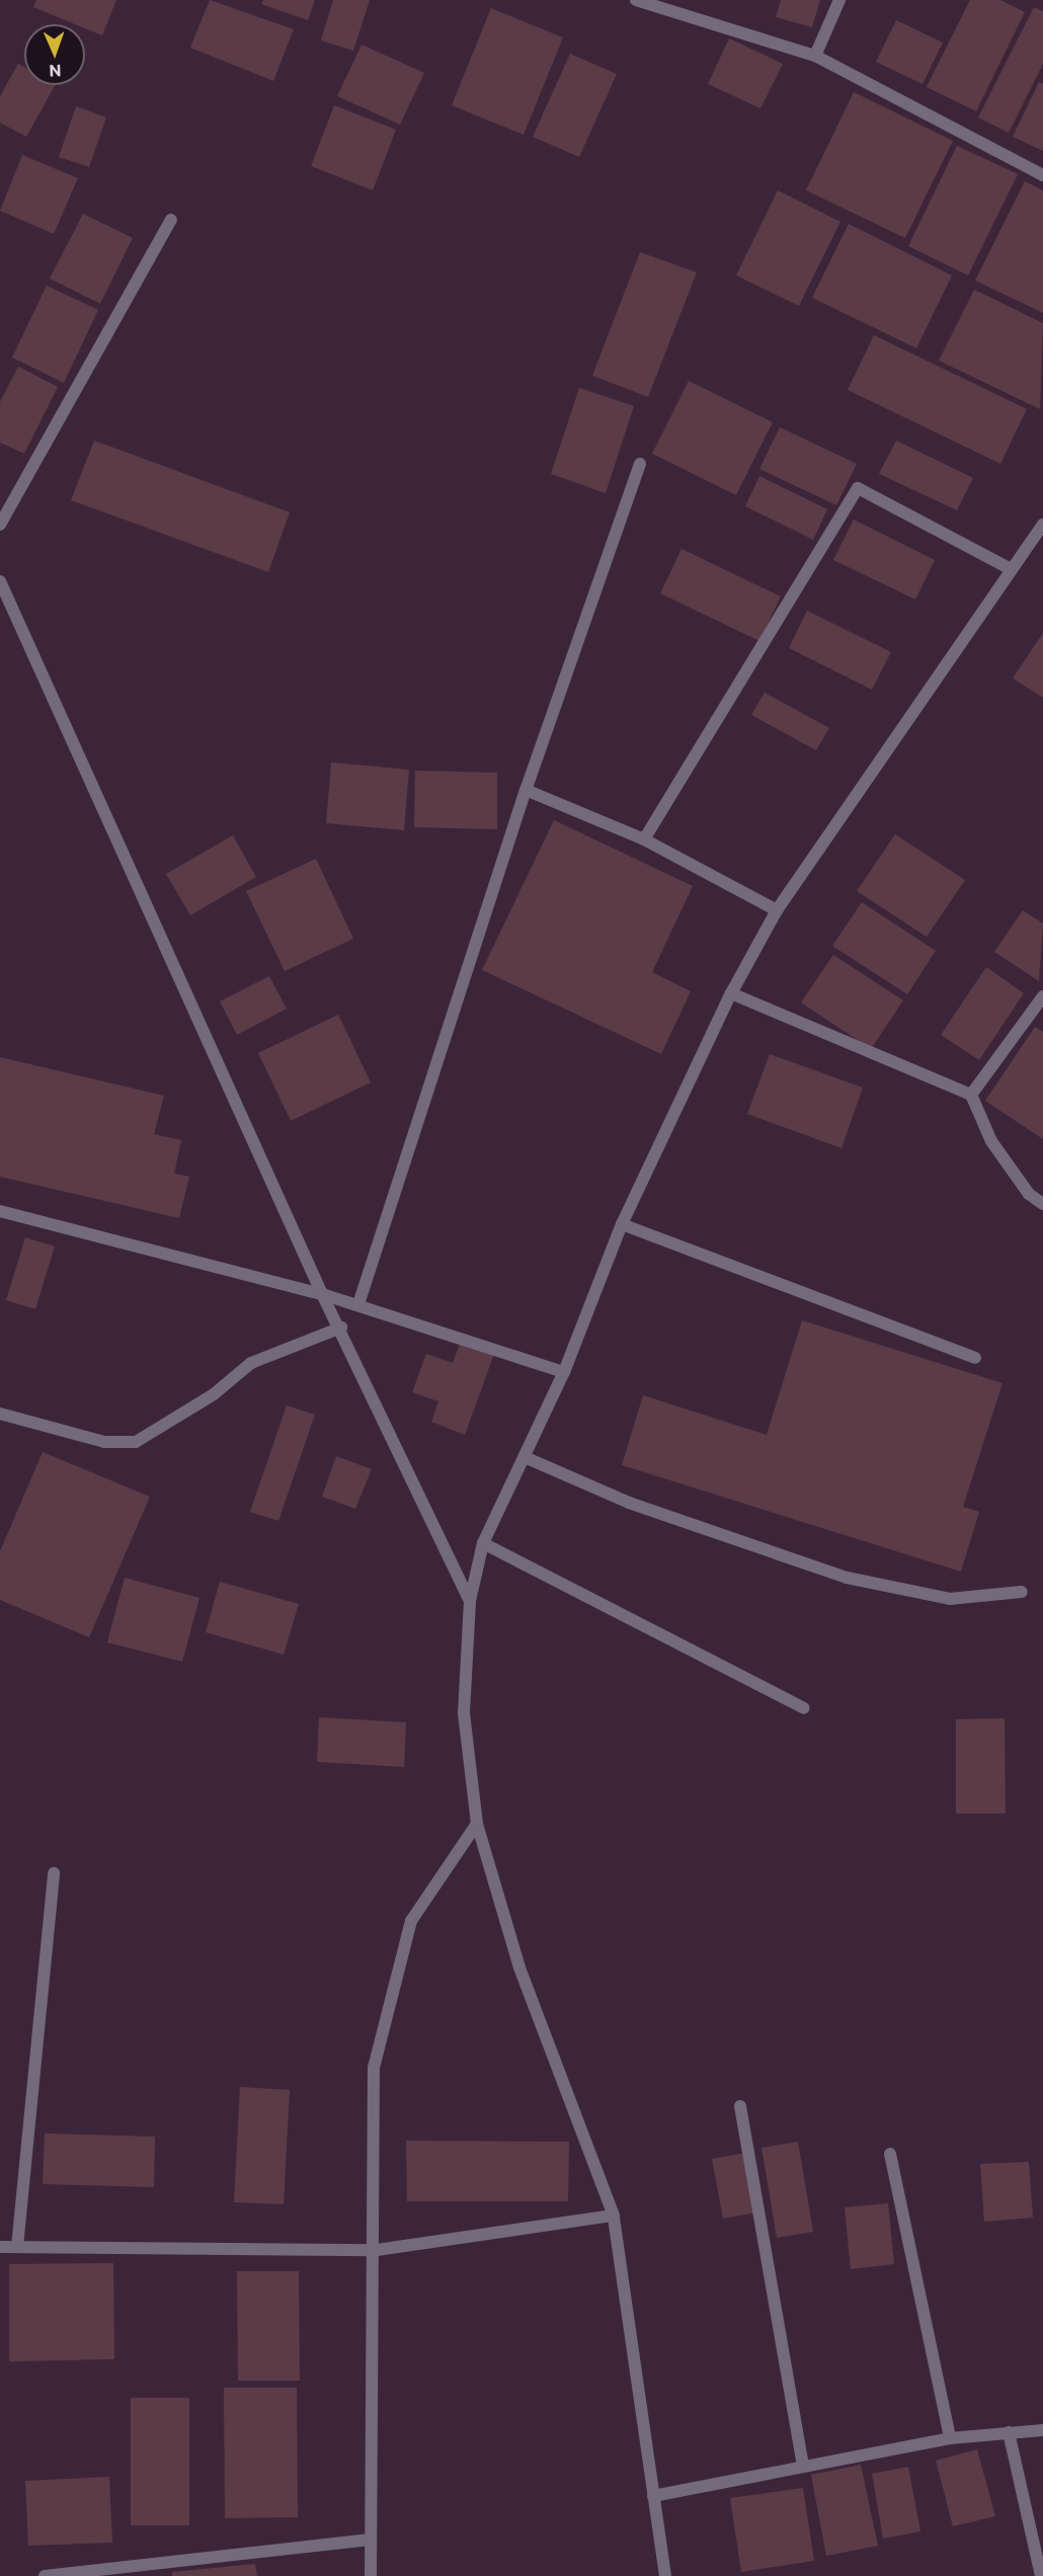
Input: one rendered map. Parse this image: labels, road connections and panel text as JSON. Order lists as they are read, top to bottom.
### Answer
{
  "north": "bottom"
}
